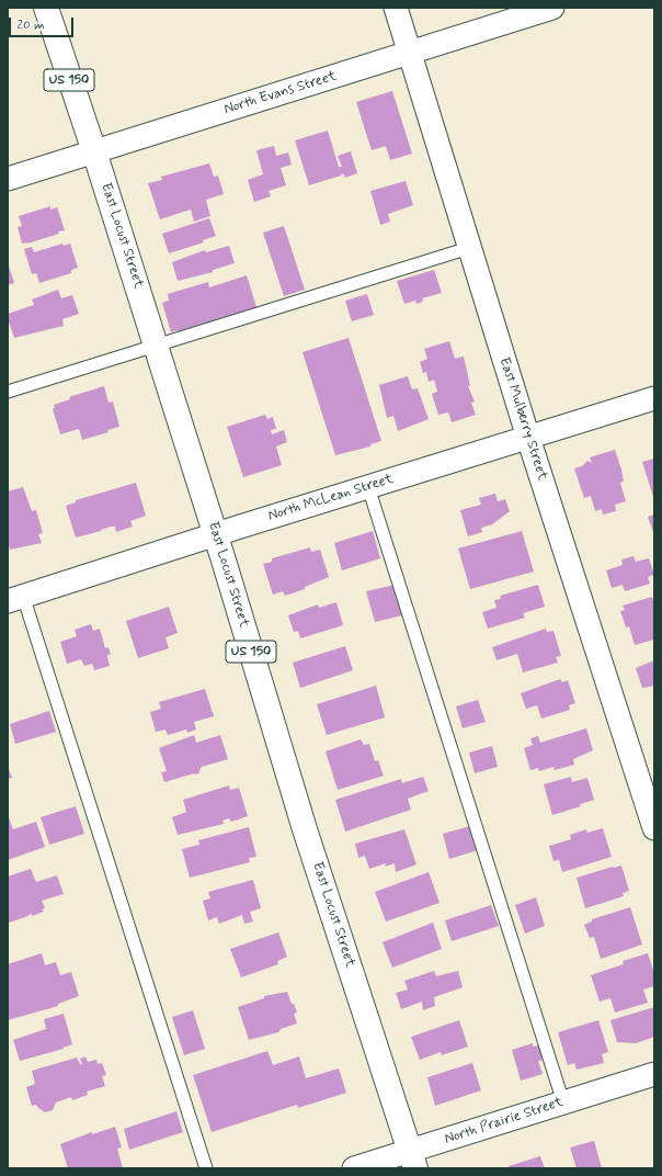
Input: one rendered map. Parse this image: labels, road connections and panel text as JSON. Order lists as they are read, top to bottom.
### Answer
{
  "streets": {
    "main road": ["US 150", "East Locust Street"],
    "street": [
      "North Evans Street",
      "East Mulberry Street",
      "North McLean Street",
      "North Prairie Street"
    ]
  },
  "crossings": [
    ["North Evans Street", "East Locust Street"],
    ["North Evans Street", "East Mulberry Street"],
    ["East Locust Street", "North McLean Street"],
    ["East Locust Street", "North Prairie Street"],
    ["East Mulberry Street", "North McLean Street"]
  ],
  "scale_bar": "20 m"
}
